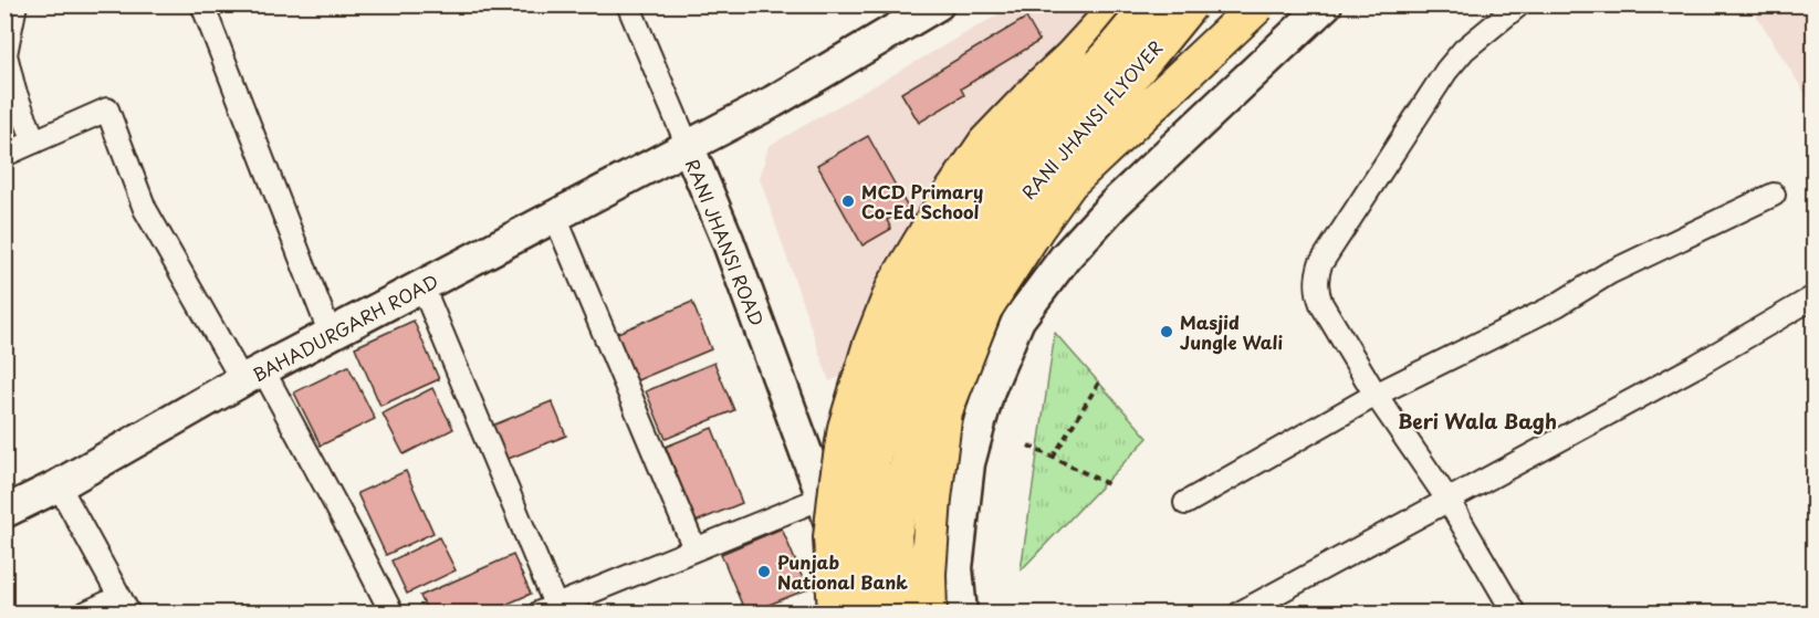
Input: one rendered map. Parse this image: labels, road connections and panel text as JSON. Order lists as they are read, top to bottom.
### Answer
{
  "streets": {
    "main road": ["RANI JHANSI FLYOVER", "RANI JHANSI ROAD", "BAHADURGARH ROAD"]
  },
  "crossings": [
    ["RANI JHANSI ROAD", "BAHADURGARH ROAD"]
  ],
  "districts": ["Beri Wala Bagh"],
  "places": ["MCD Primary Co-Ed School", "Masjid Jungle Wali", "Punjab National Bank"]
}
